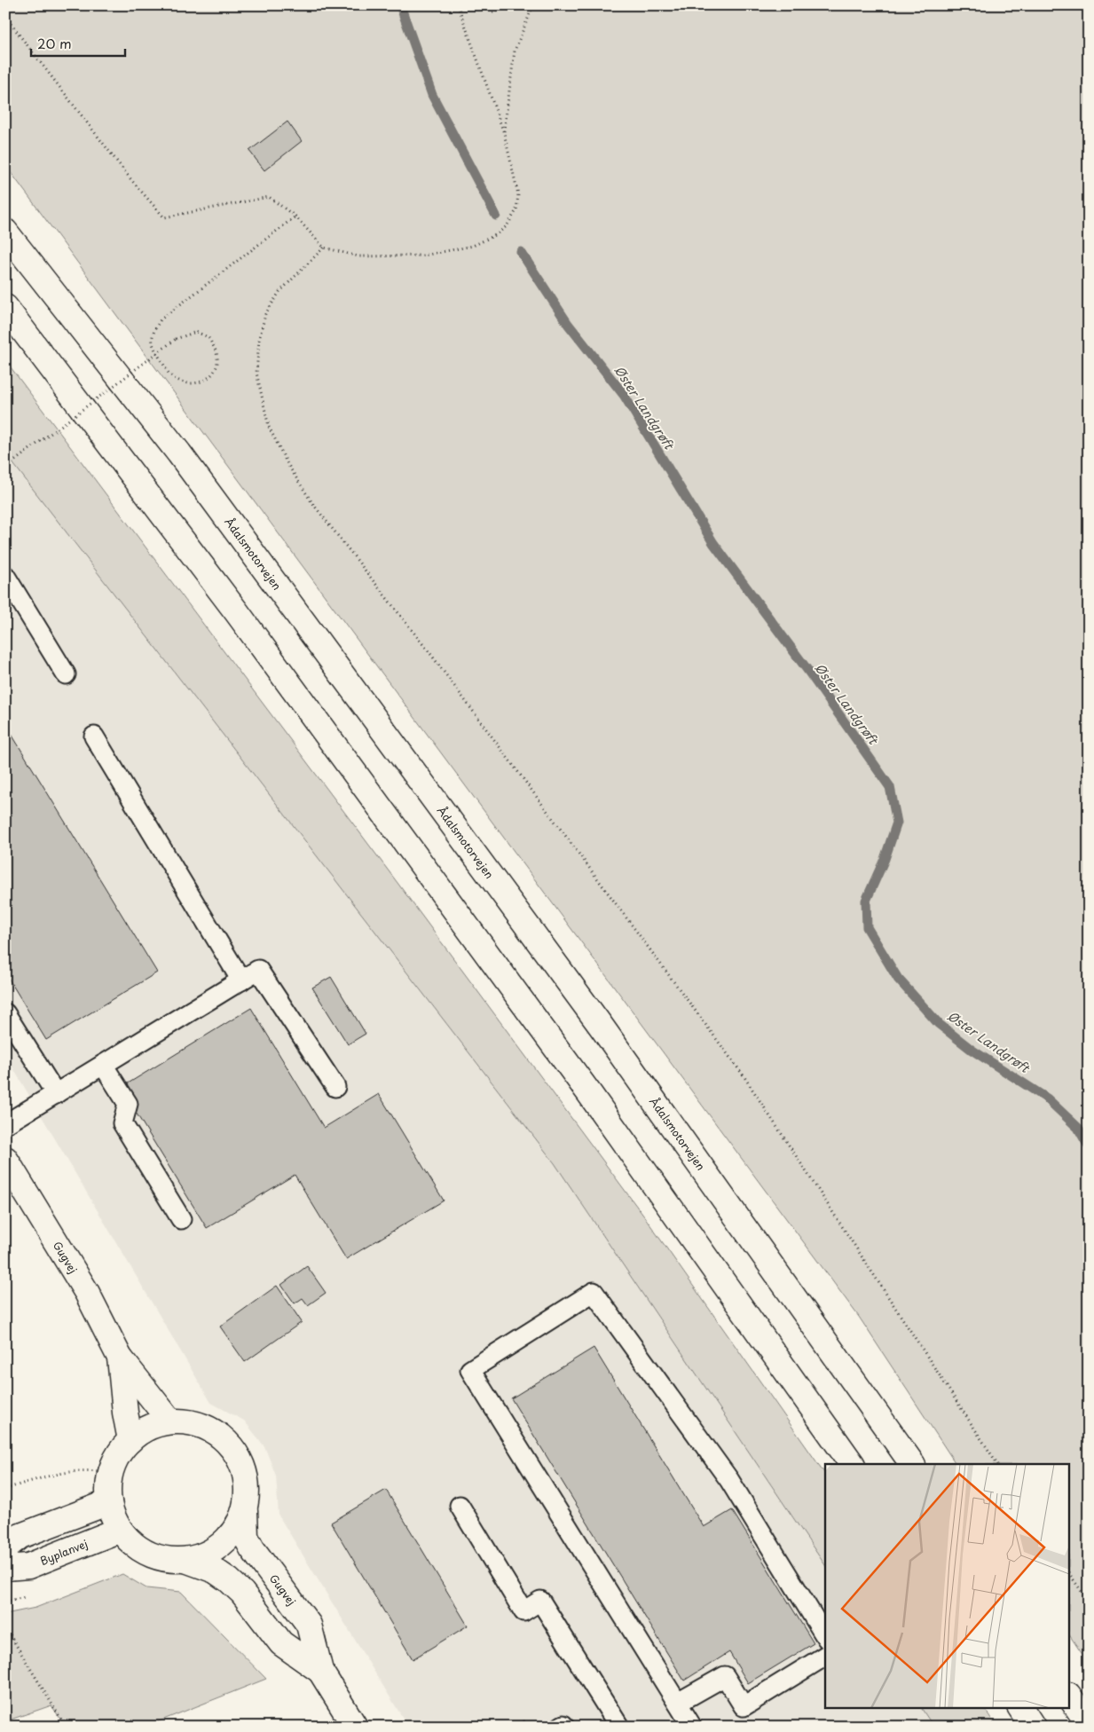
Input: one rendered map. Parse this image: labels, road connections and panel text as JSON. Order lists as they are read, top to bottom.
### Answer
{
  "streets": {
    "main road": ["Ådalsmotorvejen", "Gugvej", "Byplanvej"]
  },
  "crossings": [
    ["Gugvej", "Byplanvej"]
  ],
  "water": ["Øster Landgrøft"],
  "scale_bar": "20 m"
}
